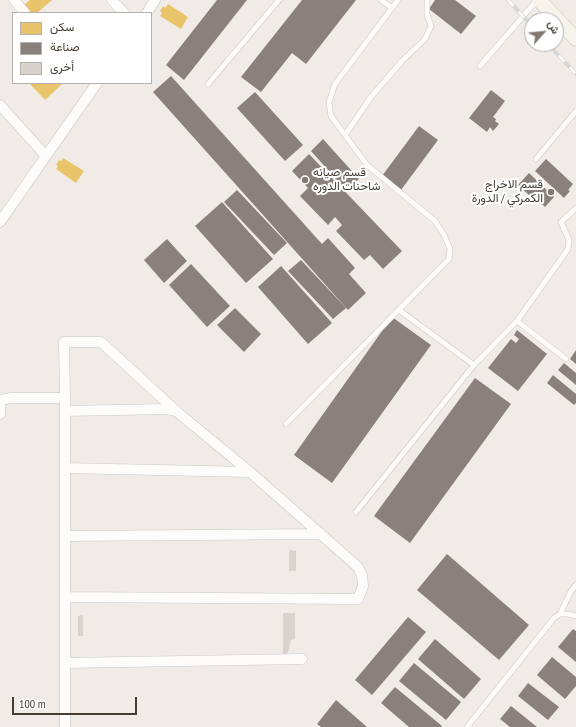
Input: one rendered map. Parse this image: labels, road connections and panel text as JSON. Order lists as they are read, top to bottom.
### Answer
{
  "places": ["قسم صيانه شاحنات الدوره", "قسم الاخراج الكمركي / الدورة"],
  "legend": ["سكن", "صناعة", "أخرى"],
  "scale_bar": "100 m",
  "north": "top right"
}
